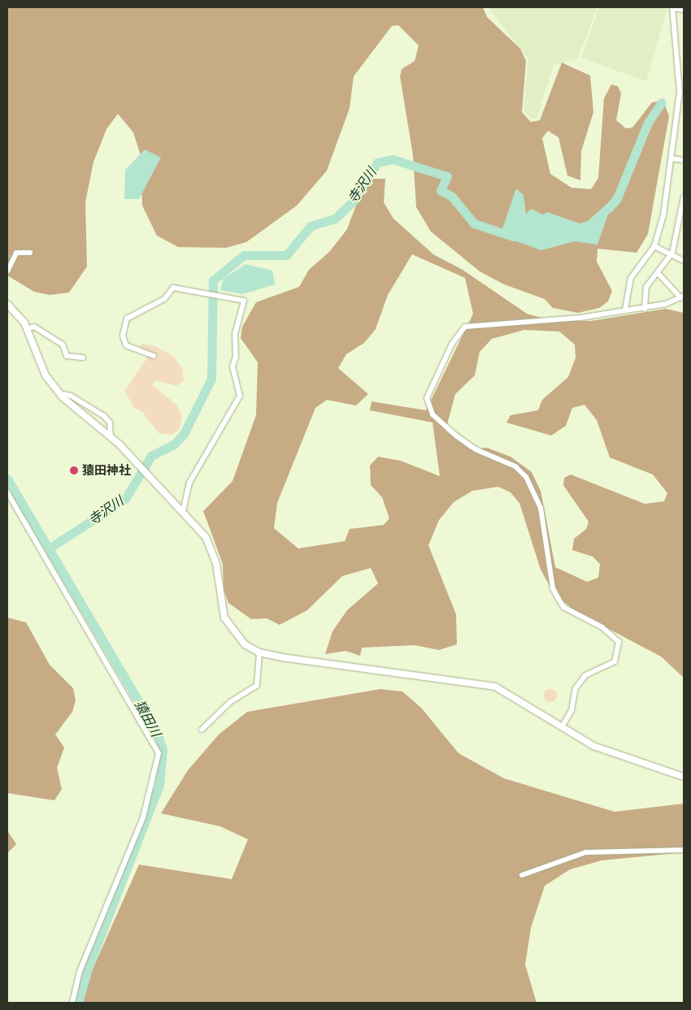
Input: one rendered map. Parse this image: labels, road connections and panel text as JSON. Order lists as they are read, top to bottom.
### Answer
{
  "water": ["寺沢川", "猿田川"],
  "places": ["猿田神社"]
}
